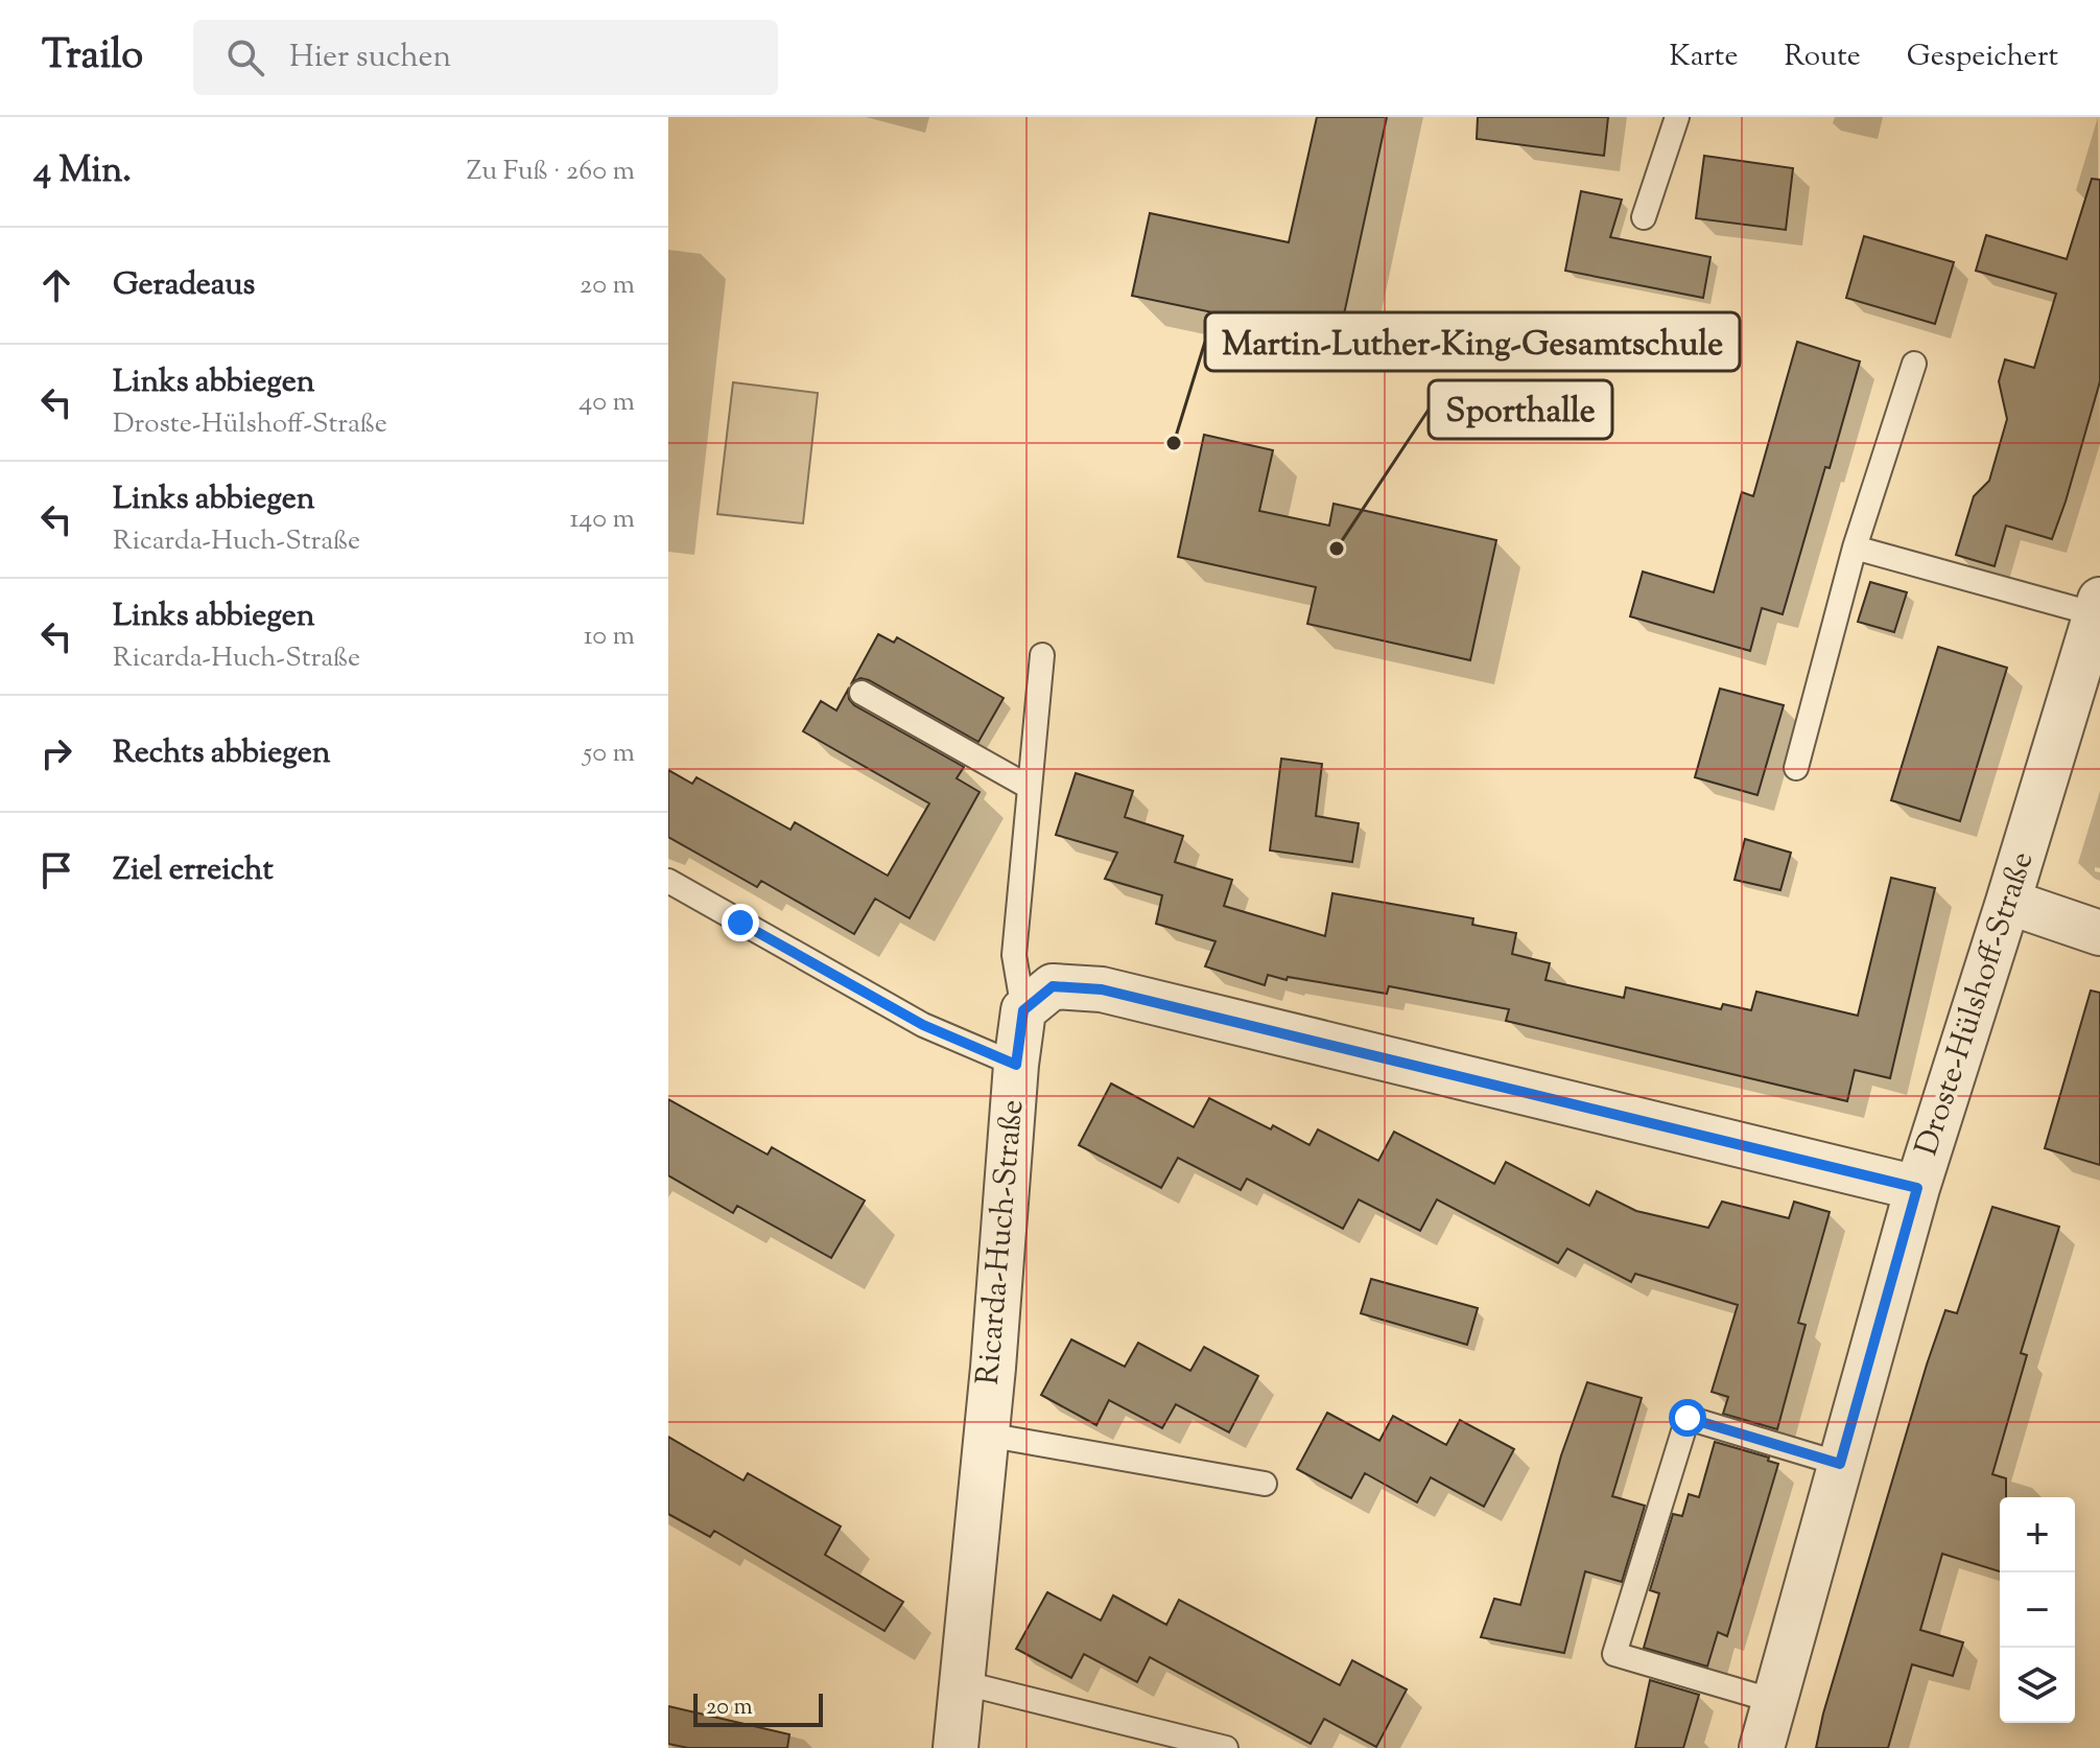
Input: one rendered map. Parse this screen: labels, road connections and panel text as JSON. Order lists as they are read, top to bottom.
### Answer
{
  "streets": {
    "street": ["Droste-Hülshoff-Straße", "Ricarda-Huch-Straße"]
  },
  "places": ["Martin-Luther-King-Gesamtschule", "Sporthalle"],
  "scale_bar": "20 m",
  "page": {
    "header": "Trailo",
    "search": "Hier suchen",
    "nav": ["Karte", "Route", "Gespeichert"],
    "heading": ["4 Min.", "Zu Fuß · 260 m"],
    "list": [
      ["Geradeaus", "20 m"],
      ["Links abbiegen", "Droste-Hülshoff-Straße", "40 m"],
      ["Links abbiegen", "Ricarda-Huch-Straße", "140 m"],
      ["Links abbiegen", "Ricarda-Huch-Straße", "10 m"],
      ["Rechts abbiegen", "50 m"],
      "Ziel erreicht"
    ],
    "map_buttons": ["+", "−"],
    "scale": "20 m"
  }
}
